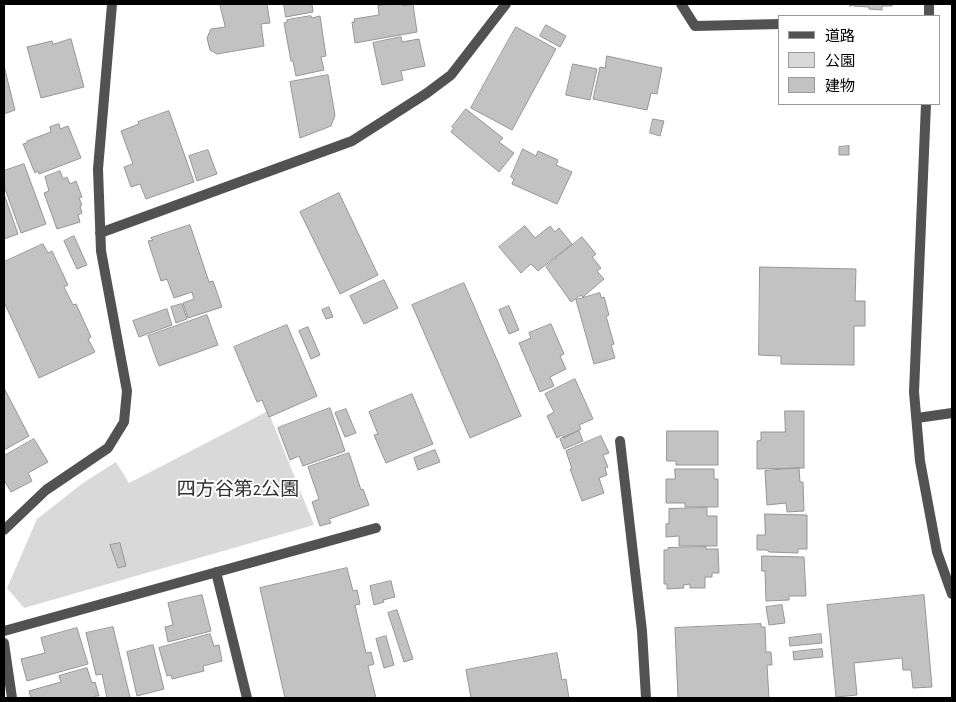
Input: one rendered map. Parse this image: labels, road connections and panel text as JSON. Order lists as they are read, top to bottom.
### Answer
{
  "parks": ["四方谷第2公園"],
  "legend": ["道路", "公園", "建物"]
}
